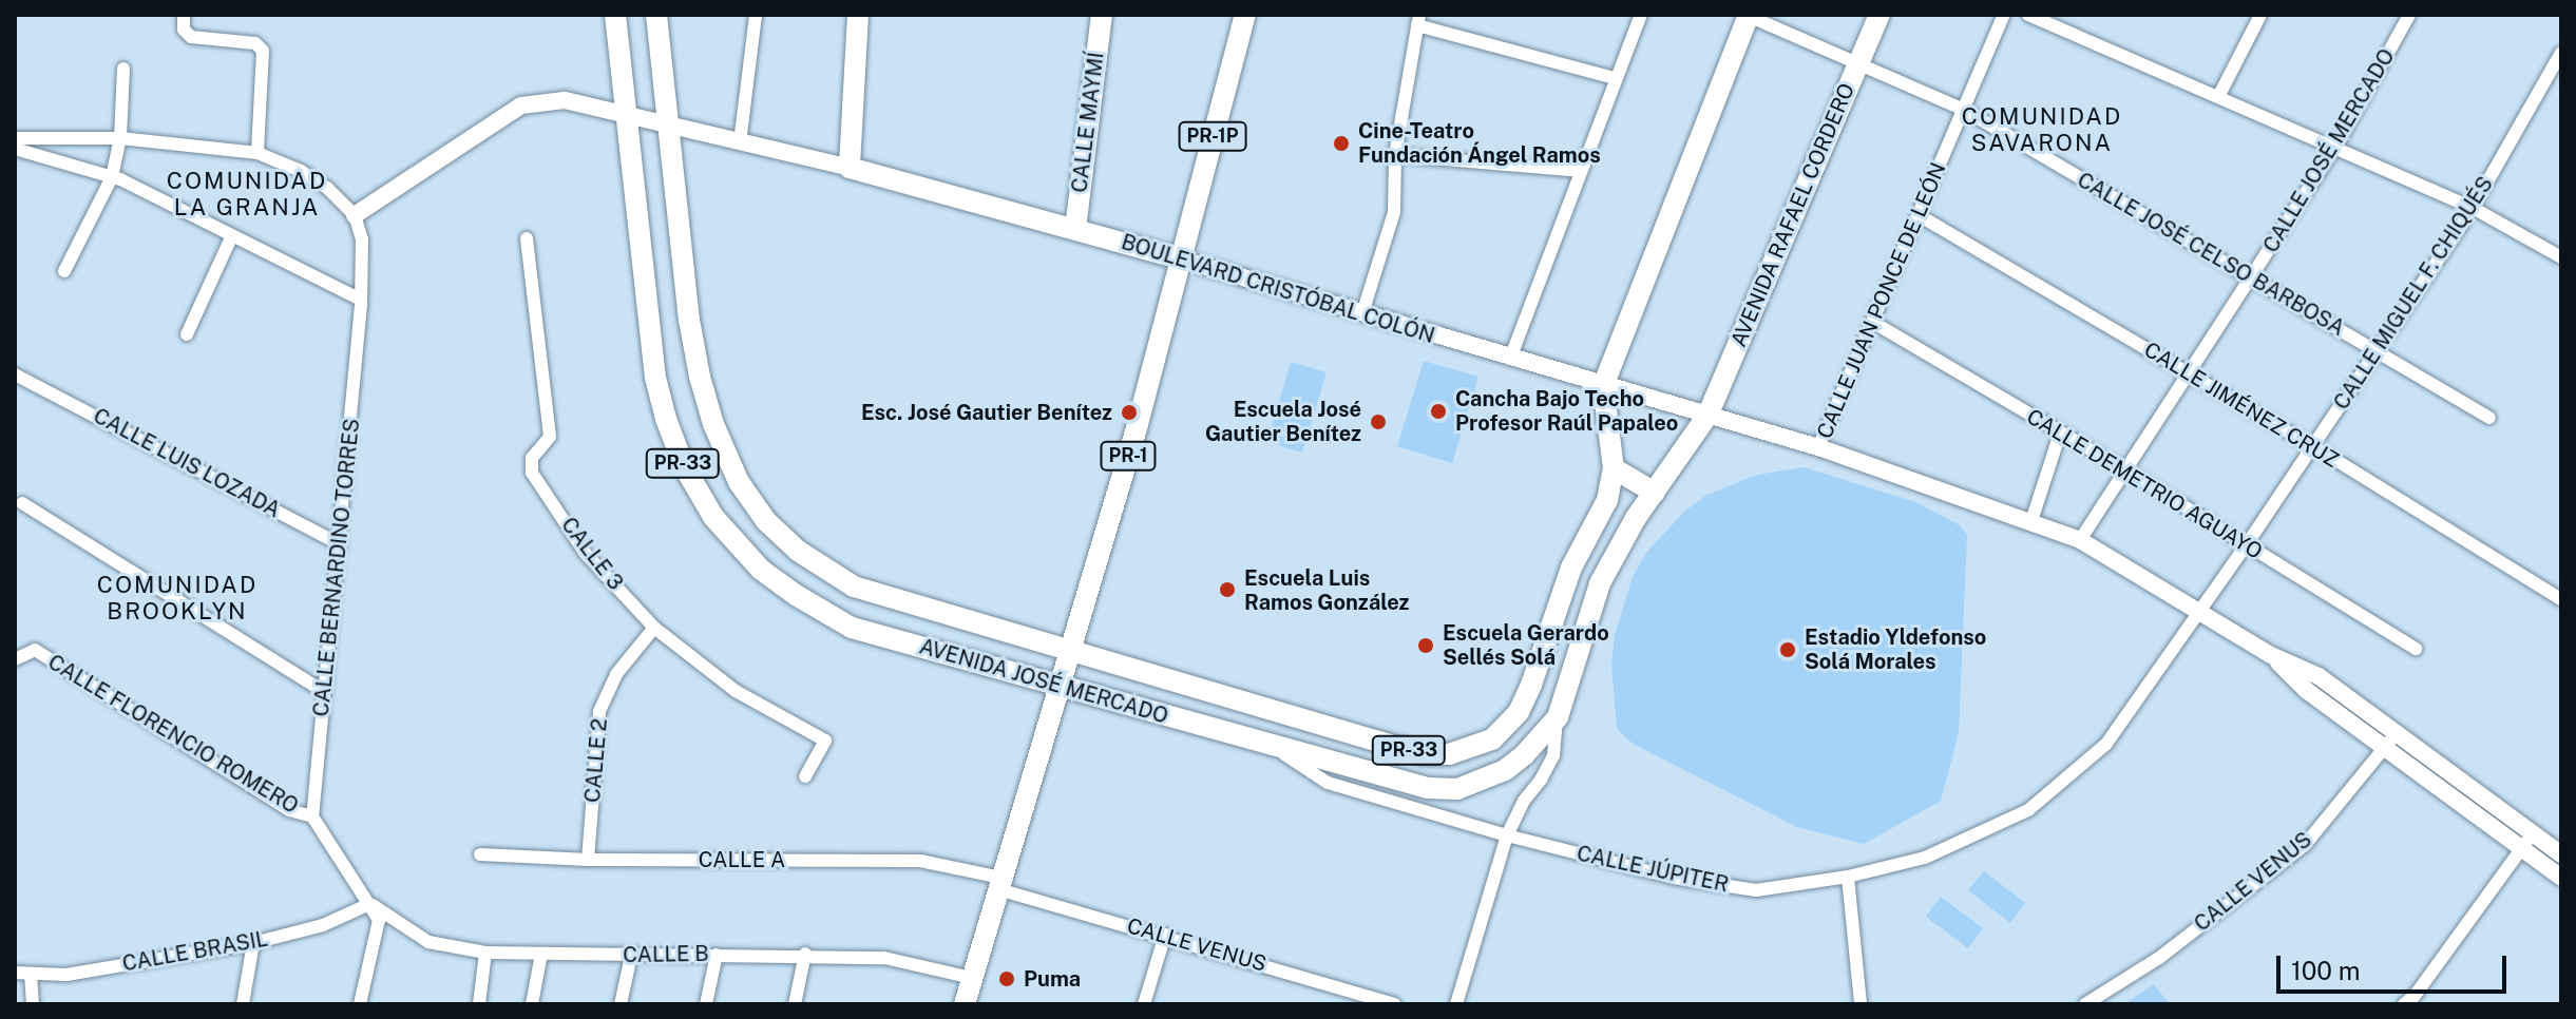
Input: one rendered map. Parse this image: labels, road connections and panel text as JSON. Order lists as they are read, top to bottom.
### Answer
{
  "streets": {
    "main road": [
      "CALLE MAYMÍ",
      "PR-1P",
      "AVENIDA RAFAEL CORDERO",
      "BOULEVARD CRISTÓBAL COLÓN",
      "PR-1",
      "PR-33",
      "AVENIDA JOSÉ MERCADO"
    ],
    "street": [
      "CALLE JOSÉ MERCADO",
      "CALLE JOSÉ CELSO BARBOSA",
      "CALLE MIGUEL F. CHIQUÉS",
      "CALLE JUAN PONCE DE LEÓN",
      "CALLE JIMÉNEZ CRUZ",
      "CALLE LUIS LOZADA",
      "CALLE DEMETRIO AGUAYO",
      "CALLE 3",
      "CALLE BERNARDINO TORRES",
      "CALLE FLORENCIO ROMERO",
      "CALLE 2",
      "CALLE A",
      "CALLE JÚPITER",
      "CALLE VENUS",
      "CALLE BRASIL",
      "CALLE B"
    ]
  },
  "crossings": [
    ["CALLE MAYMÍ", "BOULEVARD CRISTÓBAL COLÓN"],
    ["PR-1P", "BOULEVARD CRISTÓBAL COLÓN"],
    ["PR-1P", "PR-1"],
    ["CALLE JOSÉ MERCADO", "CALLE JOSÉ CELSO BARBOSA"],
    ["CALLE JOSÉ MERCADO", "BOULEVARD CRISTÓBAL COLÓN"],
    ["CALLE JOSÉ MERCADO", "CALLE JIMÉNEZ CRUZ"],
    ["CALLE JOSÉ MERCADO", "CALLE DEMETRIO AGUAYO"],
    ["AVENIDA RAFAEL CORDERO", "CALLE JOSÉ CELSO BARBOSA"],
    ["AVENIDA RAFAEL CORDERO", "BOULEVARD CRISTÓBAL COLÓN"],
    ["AVENIDA RAFAEL CORDERO", "AVENIDA JOSÉ MERCADO"],
    ["CALLE JOSÉ CELSO BARBOSA", "CALLE MIGUEL F. CHIQUÉS"],
    ["CALLE JOSÉ CELSO BARBOSA", "CALLE JUAN PONCE DE LEÓN"],
    ["CALLE JOSÉ CELSO BARBOSA", "PR-33"],
    ["BOULEVARD CRISTÓBAL COLÓN", "CALLE MIGUEL F. CHIQUÉS"],
    ["BOULEVARD CRISTÓBAL COLÓN", "CALLE JUAN PONCE DE LEÓN"],
    ["BOULEVARD CRISTÓBAL COLÓN", "PR-1"],
    ["BOULEVARD CRISTÓBAL COLÓN", "PR-33"],
    ["BOULEVARD CRISTÓBAL COLÓN", "CALLE BERNARDINO TORRES"],
    ["BOULEVARD CRISTÓBAL COLÓN", "AVENIDA JOSÉ MERCADO"],
    ["BOULEVARD CRISTÓBAL COLÓN", "CALLE JÚPITER"],
    ["BOULEVARD CRISTÓBAL COLÓN", "CALLE VENUS"],
    ["CALLE MIGUEL F. CHIQUÉS", "CALLE JIMÉNEZ CRUZ"],
    ["CALLE MIGUEL F. CHIQUÉS", "CALLE DEMETRIO AGUAYO"],
    ["CALLE MIGUEL F. CHIQUÉS", "CALLE JÚPITER"],
    ["CALLE JUAN PONCE DE LEÓN", "CALLE JIMÉNEZ CRUZ"],
    ["CALLE JUAN PONCE DE LEÓN", "CALLE DEMETRIO AGUAYO"],
    ["PR-1", "AVENIDA JOSÉ MERCADO"],
    ["PR-1", "CALLE A"],
    ["PR-1", "CALLE VENUS"],
    ["PR-1", "CALLE B"],
    ["CALLE LUIS LOZADA", "CALLE BERNARDINO TORRES"],
    ["PR-33", "AVENIDA JOSÉ MERCADO"],
    ["CALLE 3", "CALLE 2"],
    ["CALLE BERNARDINO TORRES", "CALLE FLORENCIO ROMERO"],
    ["AVENIDA JOSÉ MERCADO", "CALLE JÚPITER"],
    ["CALLE 2", "CALLE A"],
    ["CALLE A", "CALLE VENUS"],
    ["CALLE BRASIL", "CALLE B"]
  ],
  "districts": ["COMUNIDAD SAVARONA", "COMUNIDAD LA GRANJA", "COMUNIDAD BROOKLYN"],
  "places": [
    "Cine-Teatro Fundación Ángel Ramos",
    "Cancha Bajo Techo Profesor Raúl Papaleo",
    "Esc. José Gautier Benítez",
    "Escuela José Gautier Benítez",
    "Escuela Luis Ramos González",
    "Escuela Gerardo Sellés Solá",
    "Estadio Yldefonso Solá Morales",
    "Puma"
  ],
  "scale_bar": "100 m"
}
